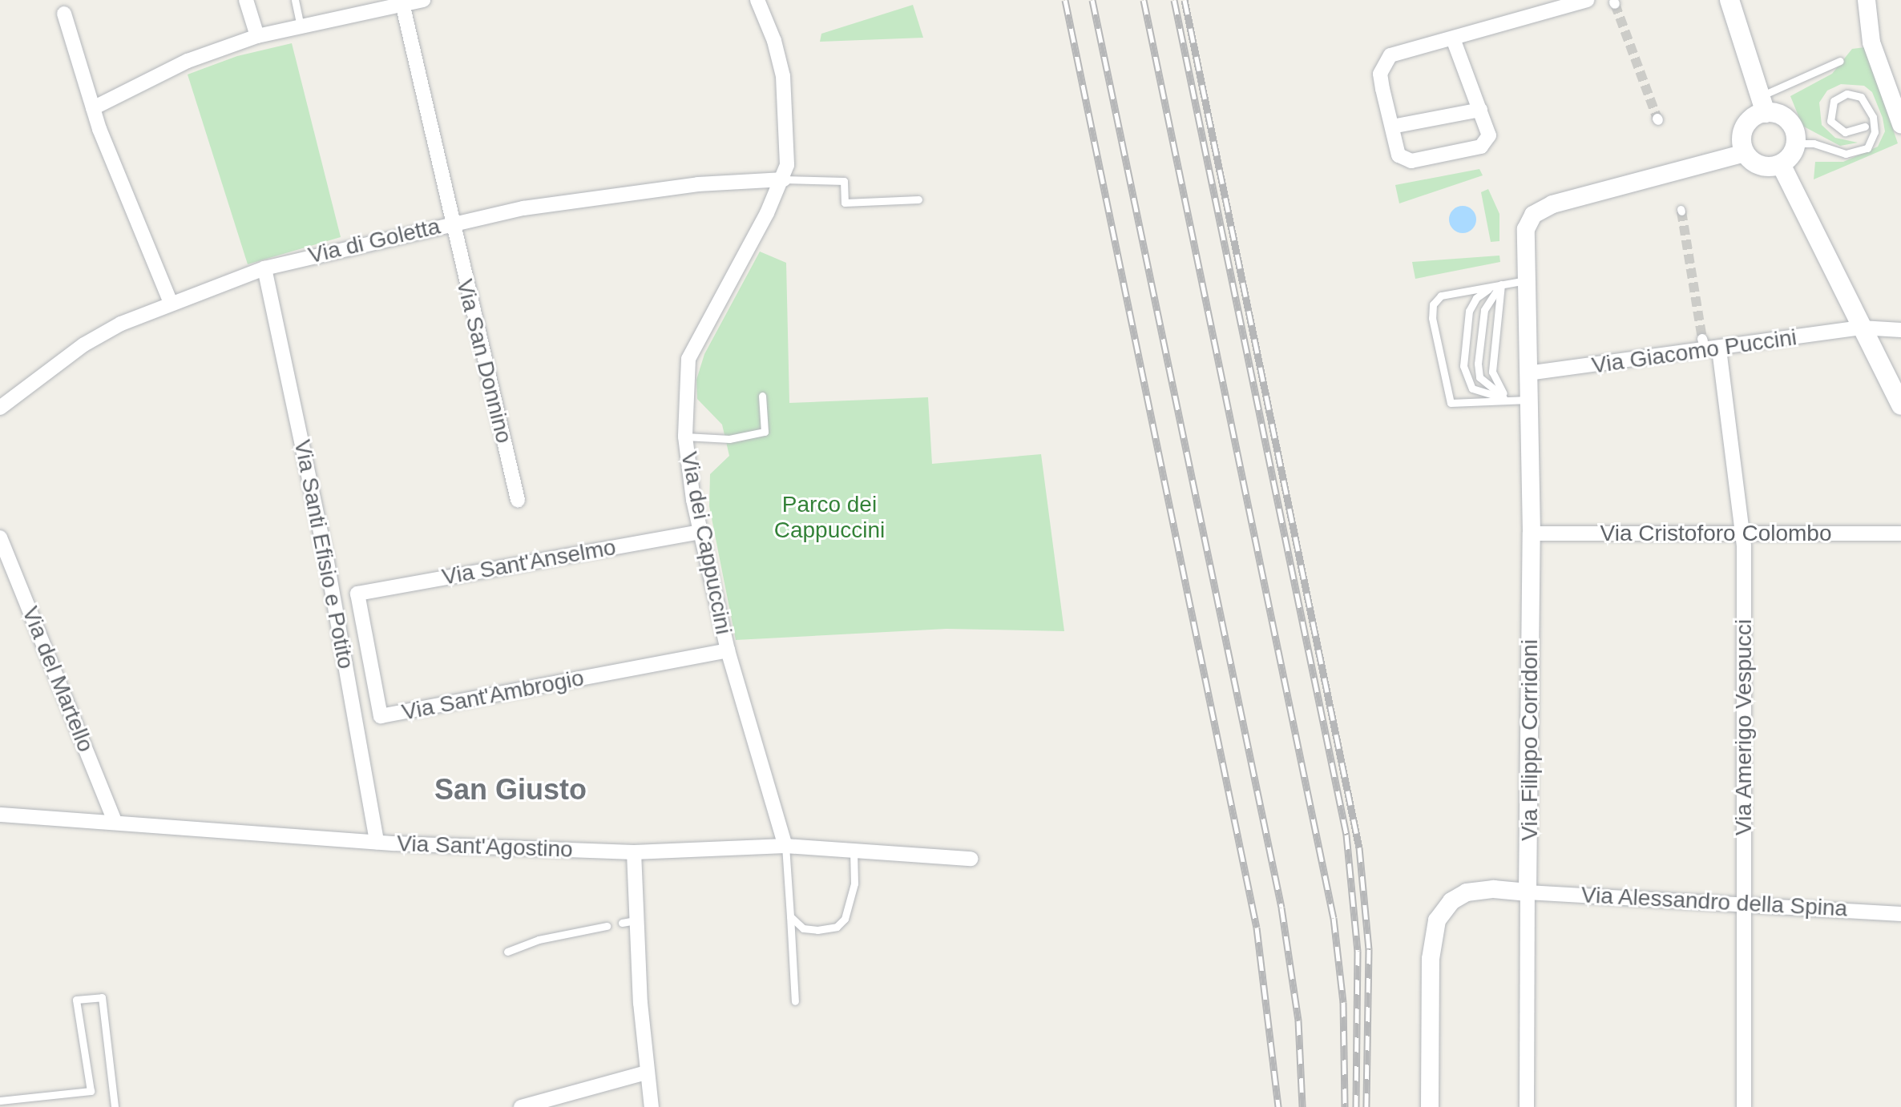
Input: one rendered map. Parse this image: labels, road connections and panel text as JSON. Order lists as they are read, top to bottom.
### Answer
{
  "streets": {
    "street": [
      "Via di Goletta",
      "Via Giacomo Puccini",
      "Via San Donnino",
      "Via Cristoforo Colombo",
      "Via dei Cappuccini",
      "Via Santi Efisio e Potito",
      "Via Sant'Anselmo",
      "Via del Martello",
      "Via Sant'Ambrogio",
      "Via Amerigo Vespucci",
      "Via Filippo Corridoni",
      "Via Sant'Agostino",
      "Via Alessandro della Spina"
    ]
  },
  "crossings": [
    ["Via di Goletta", "Via San Donnino"],
    ["Via di Goletta", "Via dei Cappuccini"],
    ["Via di Goletta", "Via Santi Efisio e Potito"],
    ["Via Giacomo Puccini", "Via Amerigo Vespucci"],
    ["Via Giacomo Puccini", "Via Filippo Corridoni"],
    ["Via Cristoforo Colombo", "Via Amerigo Vespucci"],
    ["Via Cristoforo Colombo", "Via Filippo Corridoni"],
    ["Via dei Cappuccini", "Via Sant'Anselmo"],
    ["Via dei Cappuccini", "Via Sant'Ambrogio"],
    ["Via dei Cappuccini", "Via Sant'Agostino"],
    ["Via Santi Efisio e Potito", "Via Sant'Agostino"],
    ["Via Sant'Anselmo", "Via Sant'Ambrogio"],
    ["Via del Martello", "Via Sant'Agostino"],
    ["Via Amerigo Vespucci", "Via Alessandro della Spina"],
    ["Via Filippo Corridoni", "Via Alessandro della Spina"]
  ],
  "districts": ["San Giusto"],
  "parks": ["Parco dei Cappuccini"]
}
